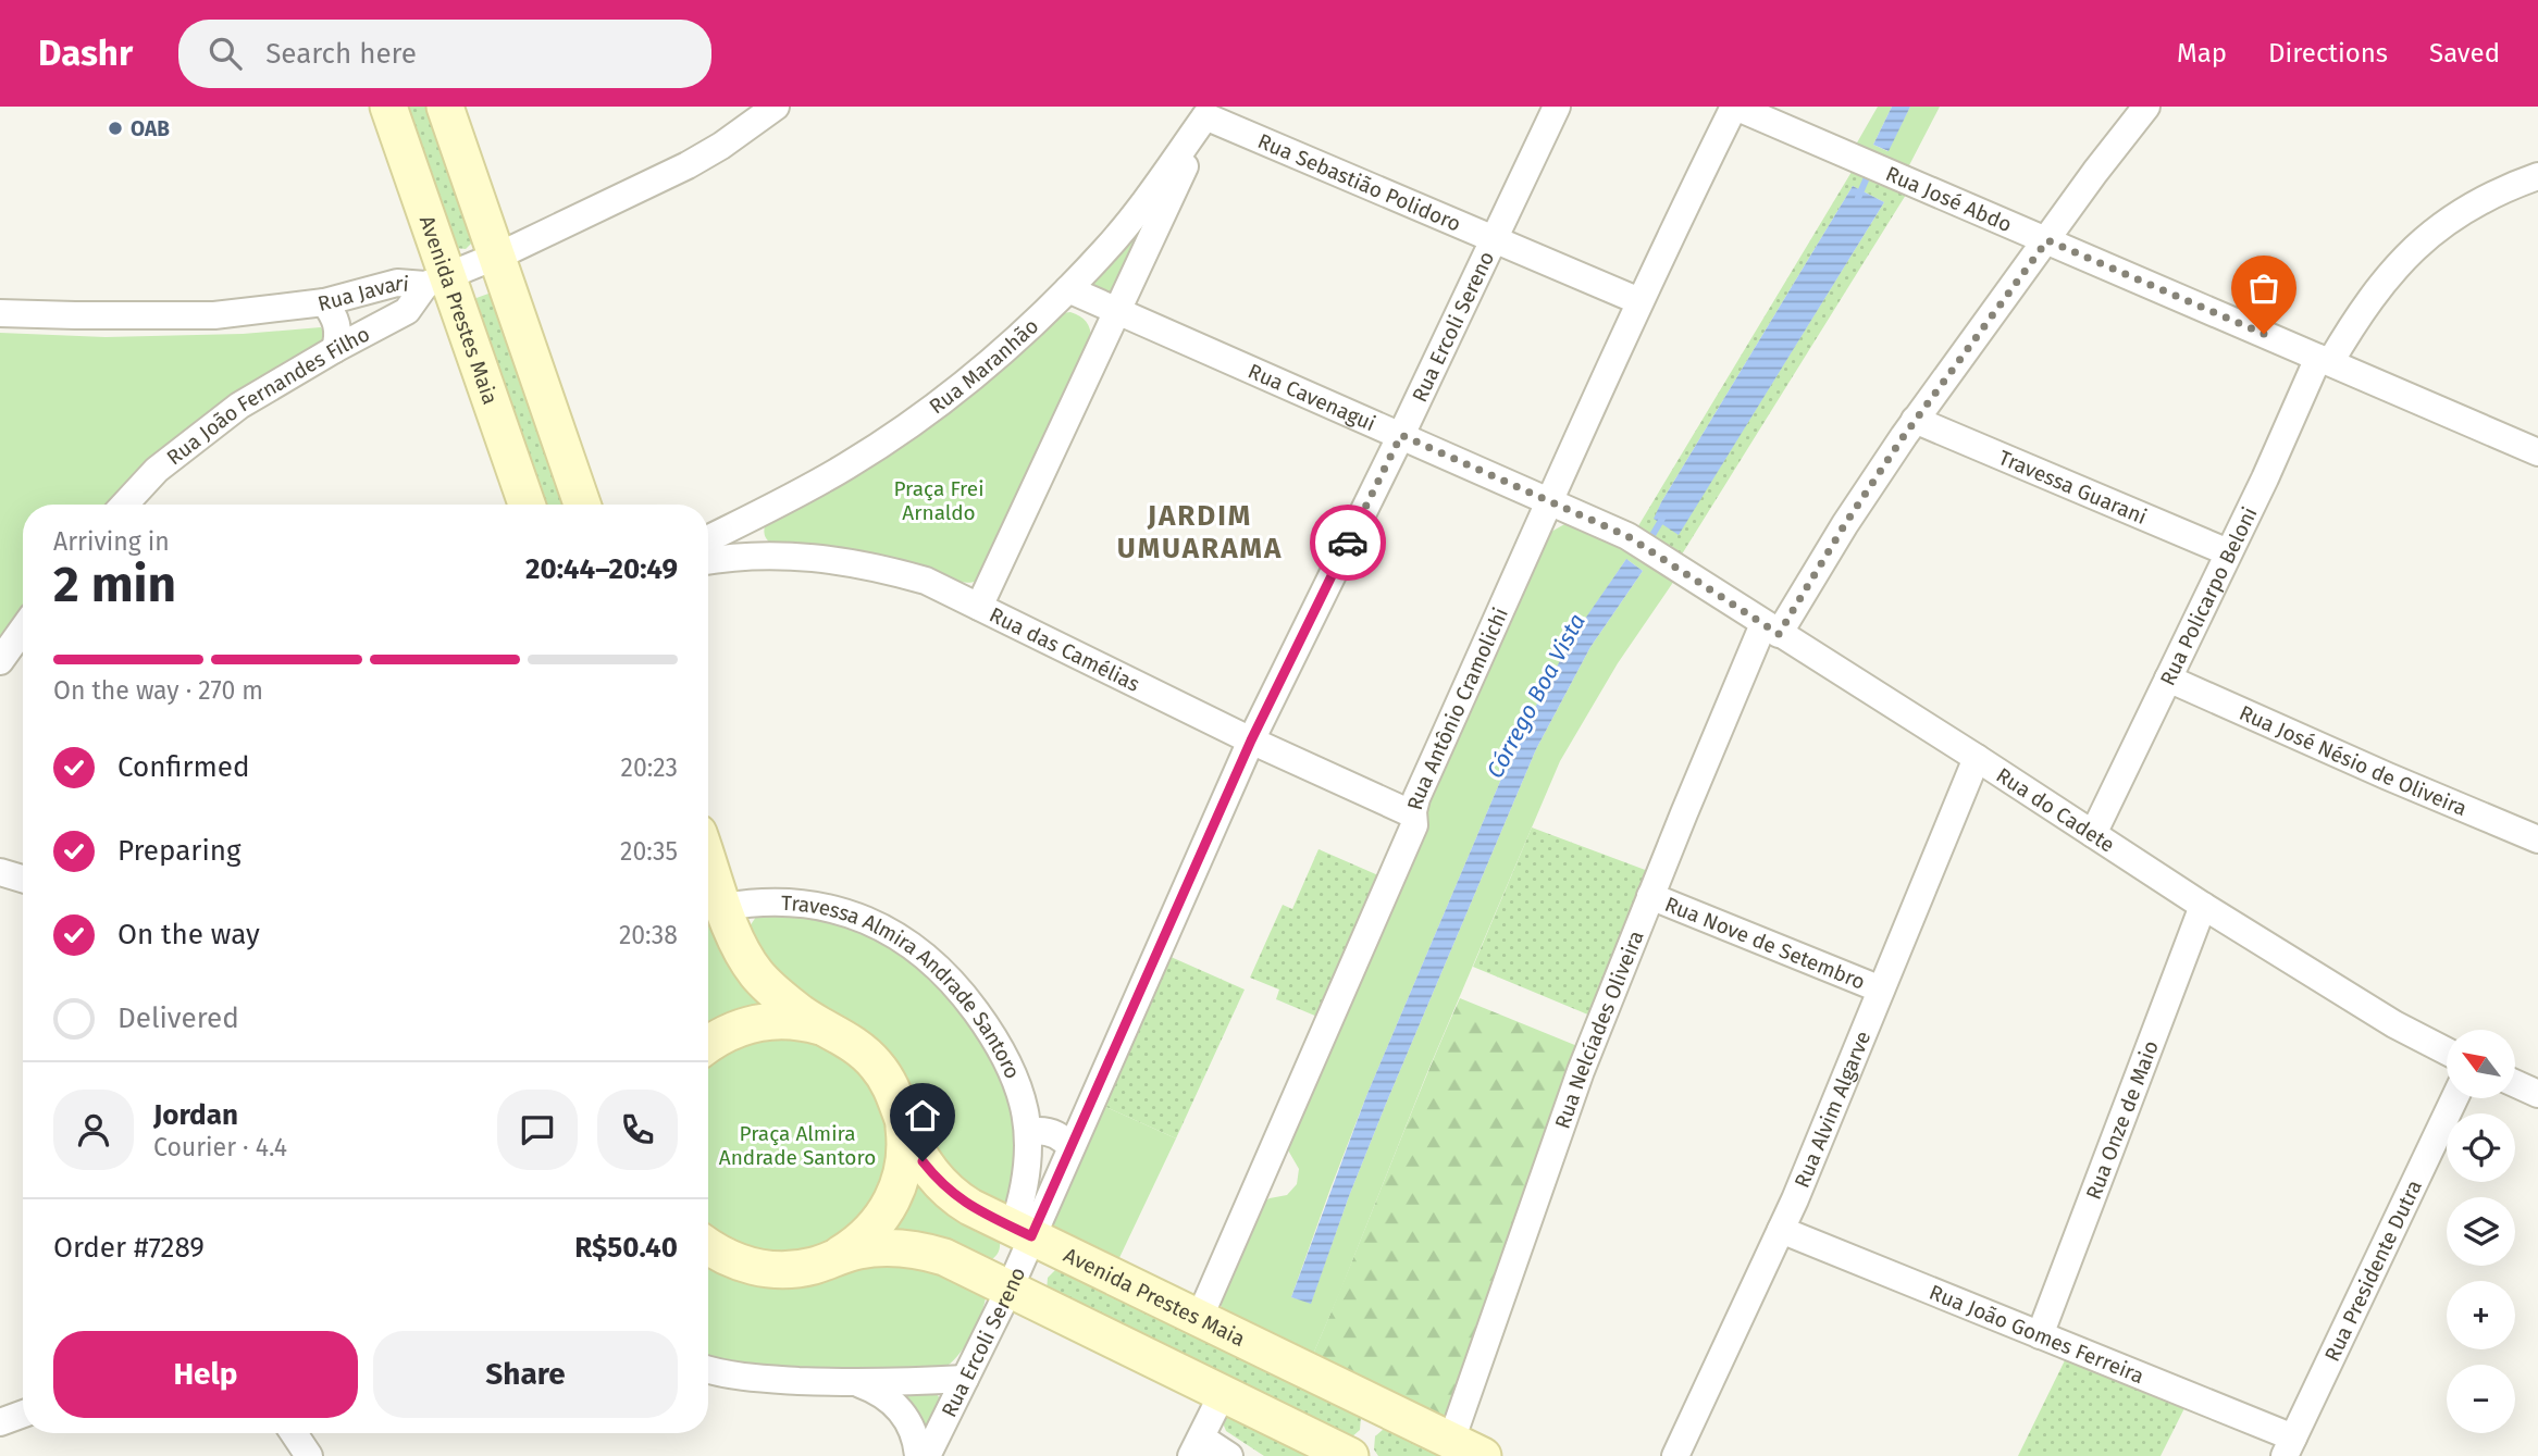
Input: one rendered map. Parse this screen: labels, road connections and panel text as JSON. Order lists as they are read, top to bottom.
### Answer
{
  "streets": {
    "street": [
      "Rua Sebastião Polidoro",
      "Rua José Abdo",
      "Rua Javari",
      "Avenida Prestes Maia",
      "Rua Ercoli Sereno",
      "Rua Maranhão",
      "Rua João Fernandes Filho",
      "Rua Cavenagui",
      "Travessa Guarani",
      "Rua Policarpo Beloni",
      "Rua das Camélias",
      "Rua Antônio Cramolichi",
      "Rua José Nésio de Oliveira",
      "Rua do Cadete",
      "Rua Nove de Setembro",
      "Travessa Almira Andrade Santoro",
      "Rua Nelcíades Oliveira",
      "Rua Alvim Algarve",
      "Rua Onze de Maio",
      "Rua Presidente Dutra",
      "Rua João Gomes Ferreira"
    ]
  },
  "crossings": [
    ["Rua Sebastião Polidoro", "Rua Ercoli Sereno"],
    ["Rua Sebastião Polidoro", "Rua Maranhão"],
    ["Rua Sebastião Polidoro", "Rua Antônio Cramolichi"],
    ["Rua José Abdo", "Rua Policarpo Beloni"],
    ["Rua José Abdo", "Rua Antônio Cramolichi"],
    ["Rua José Abdo", "Rua Nelcíades Oliveira"],
    ["Rua Javari", "Avenida Prestes Maia"],
    ["Rua Javari", "Rua João Fernandes Filho"],
    ["Avenida Prestes Maia", "Rua Ercoli Sereno"],
    ["Avenida Prestes Maia", "Rua João Fernandes Filho"],
    ["Avenida Prestes Maia", "Rua Antônio Cramolichi"],
    ["Avenida Prestes Maia", "Travessa Almira Andrade Santoro"],
    ["Avenida Prestes Maia", "Rua Nelcíades Oliveira"],
    ["Rua Ercoli Sereno", "Rua Cavenagui"],
    ["Rua Ercoli Sereno", "Rua das Camélias"],
    ["Rua Ercoli Sereno", "Travessa Almira Andrade Santoro"],
    ["Rua Maranhão", "Rua Cavenagui"],
    ["Rua Cavenagui", "Rua Antônio Cramolichi"],
    ["Rua Cavenagui", "Rua do Cadete"],
    ["Travessa Guarani", "Rua Policarpo Beloni"],
    ["Travessa Guarani", "Rua Nelcíades Oliveira"],
    ["Rua Policarpo Beloni", "Rua José Nésio de Oliveira"],
    ["Rua Policarpo Beloni", "Rua do Cadete"],
    ["Rua das Camélias", "Rua Antônio Cramolichi"],
    ["Rua do Cadete", "Rua Nelcíades Oliveira"],
    ["Rua do Cadete", "Rua Alvim Algarve"],
    ["Rua do Cadete", "Rua Onze de Maio"],
    ["Rua Nove de Setembro", "Rua Nelcíades Oliveira"],
    ["Rua Nove de Setembro", "Rua Alvim Algarve"],
    ["Rua Alvim Algarve", "Rua João Gomes Ferreira"],
    ["Rua Onze de Maio", "Rua João Gomes Ferreira"],
    ["Rua Presidente Dutra", "Rua João Gomes Ferreira"]
  ],
  "districts": ["JARDIM UMUARAMA"],
  "water": ["Córrego Boa Vista"],
  "parks": ["Praça Frei Arnaldo", "Praça Almira Andrade Santoro"],
  "places": ["OAB"],
  "north": "top left",
  "page": {
    "header": "Dashr",
    "search": "Search here",
    "nav": ["Map", "Directions", "Saved"],
    "heading": ["2 min", "Arriving in", "20:44–20:49"],
    "panel": [
      "Jordan",
      "Courier · 4.4",
      "Order #7289",
      "R$50.40"
    ],
    "bar": "On the way · 270 m",
    "list": [
      ["Confirmed", "20:23"],
      ["Preparing", "20:35"],
      ["On the way", "20:38"],
      "Delivered"
    ],
    "map_buttons": ["+", "−"],
    "buttons": ["Help", "Share"]
  }
}
